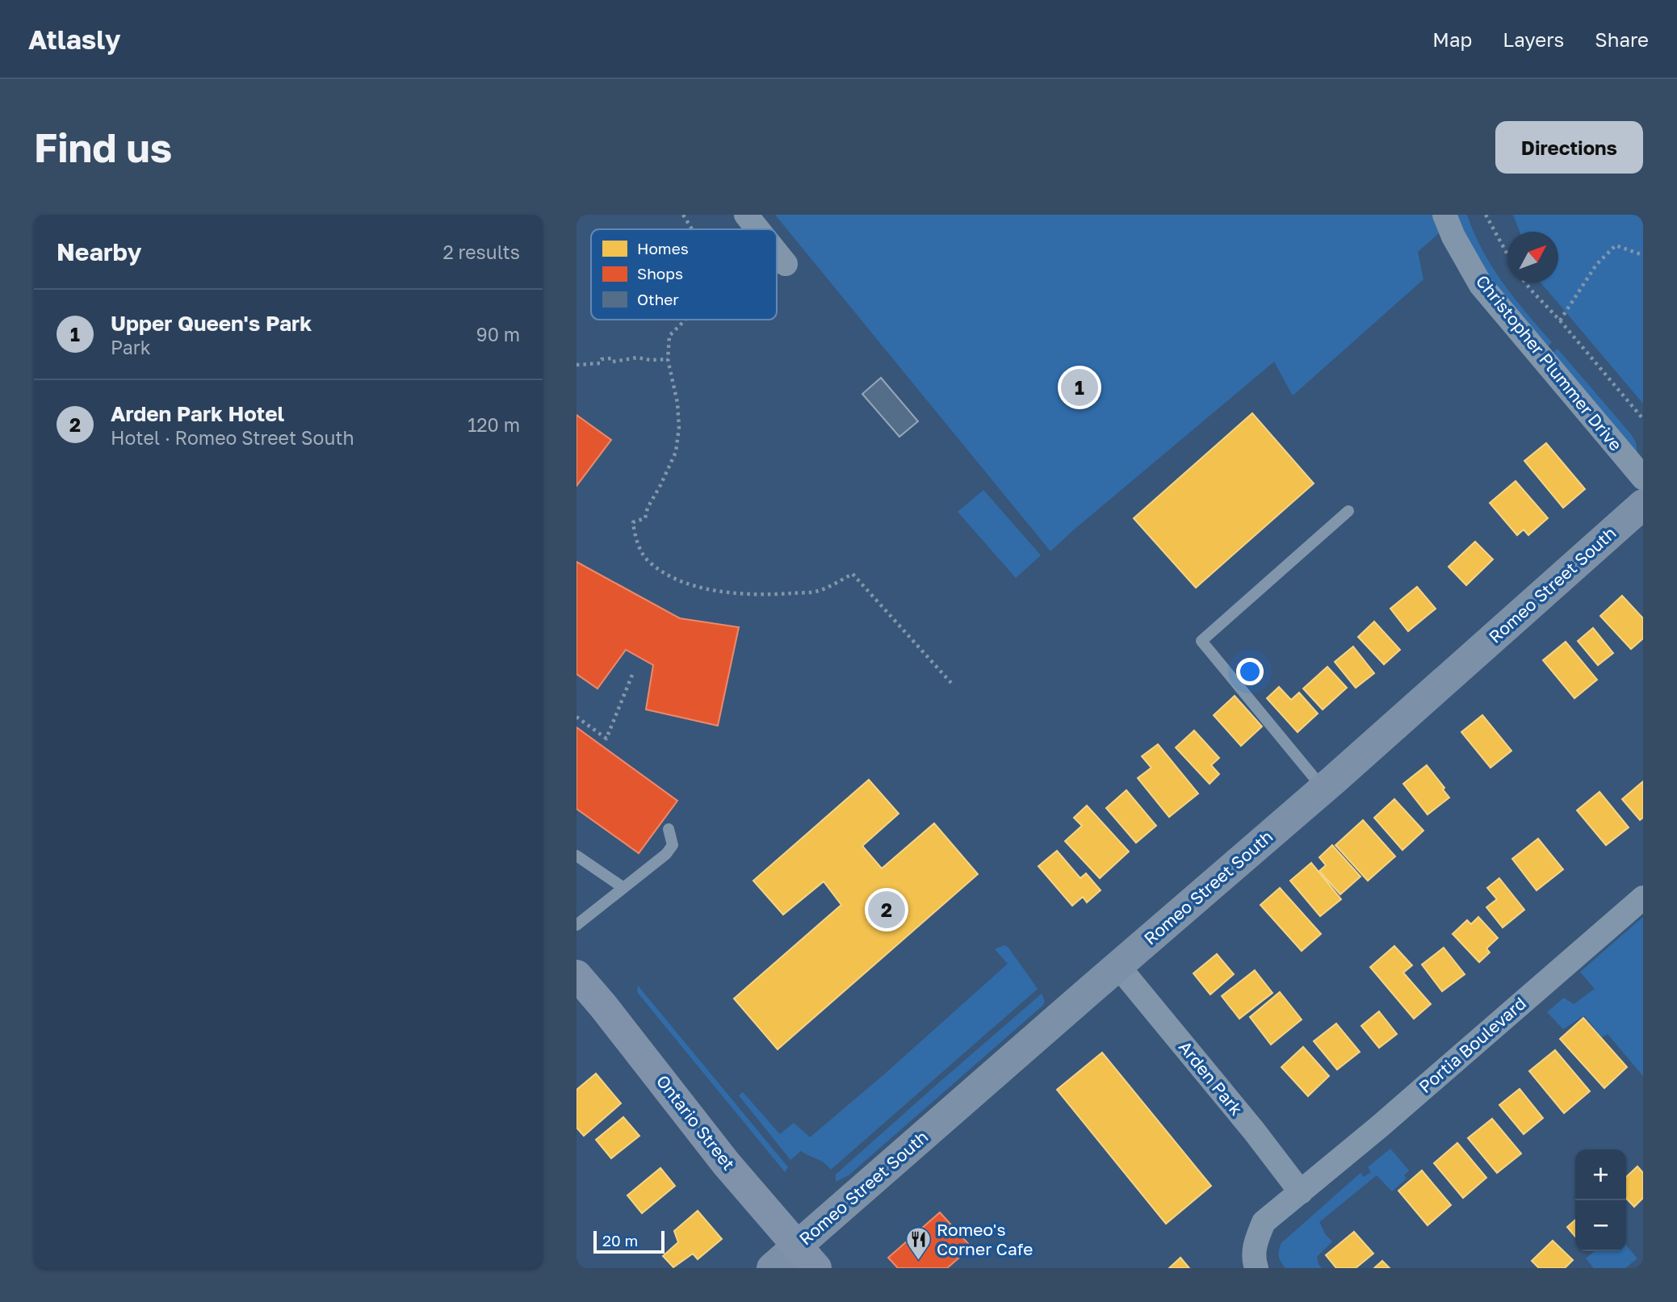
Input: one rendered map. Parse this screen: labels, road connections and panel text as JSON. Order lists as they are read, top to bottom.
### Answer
{
  "streets": {
    "main road": ["Romeo Street South", "Ontario Street"],
    "street": ["Christopher Plummer Drive", "Portia Boulevard", "Arden Park"]
  },
  "crossings": [
    ["Romeo Street South", "Arden Park"],
    ["Romeo Street South", "Ontario Street"],
    ["Portia Boulevard", "Arden Park"]
  ],
  "places": {
    "restaurant": ["Romeo's Corner Cafe"]
  },
  "legend": ["Homes", "Shops", "Other"],
  "scale_bar": "20 m",
  "north": "top right",
  "page": {
    "header": "Atlasly",
    "nav": ["Map", "Layers", "Share"],
    "buttons": "Directions",
    "title": "Find us",
    "heading": ["Nearby", "2 results"],
    "list": [
      {
        "mark": "1",
        "name": "Upper Queen's Park",
        "note": "Park",
        "value": "90 m"
      },
      {
        "mark": "2",
        "name": "Arden Park Hotel",
        "note": "Hotel · Romeo Street South",
        "value": "120 m"
      }
    ],
    "pins": ["1", "2"],
    "map_buttons": ["+", "−"],
    "scale": "20 m"
  }
}
